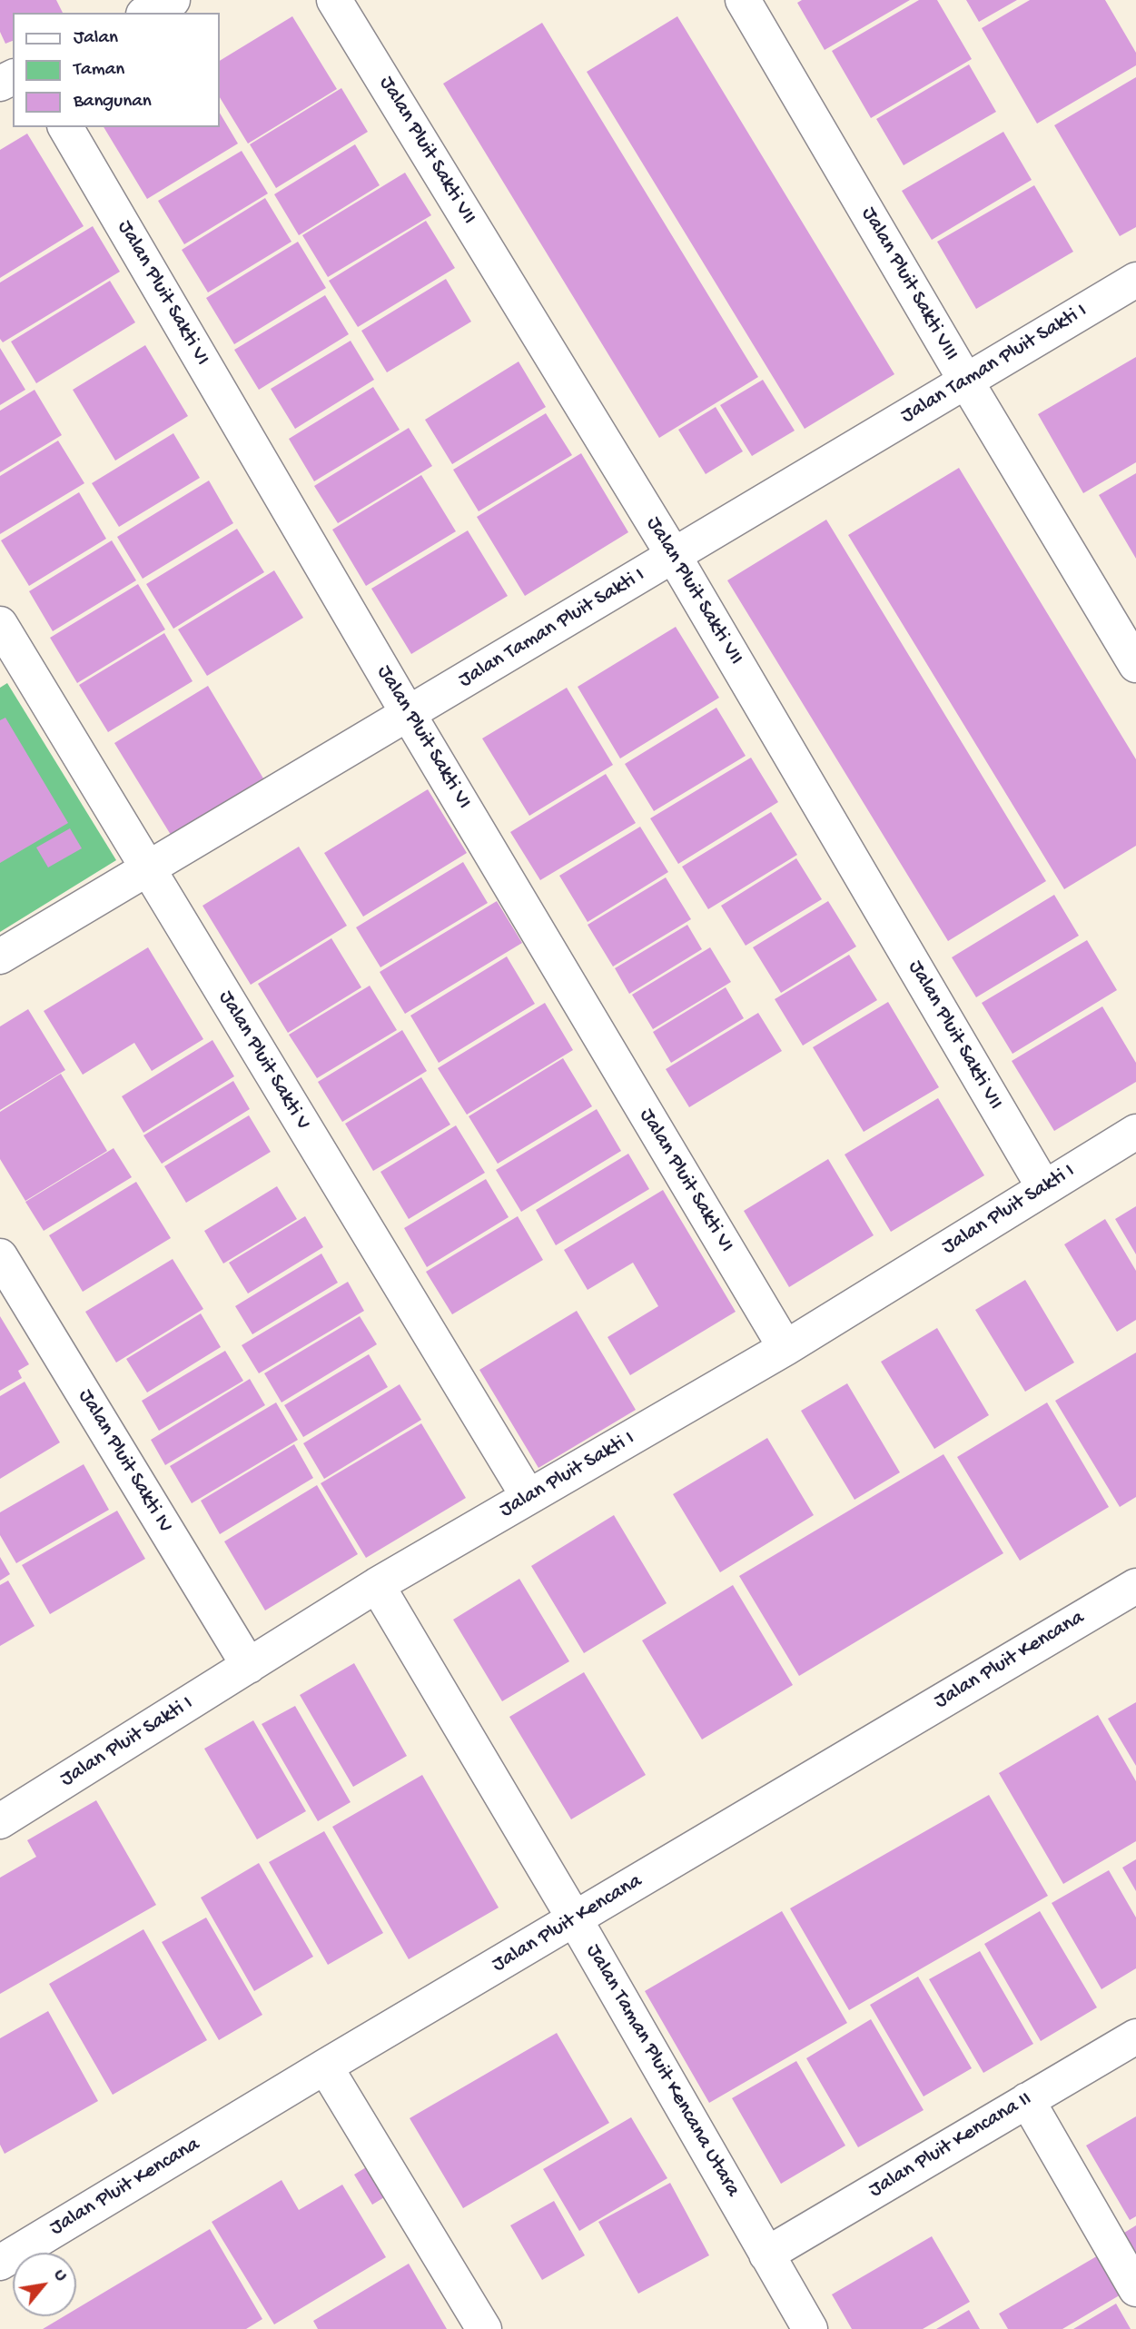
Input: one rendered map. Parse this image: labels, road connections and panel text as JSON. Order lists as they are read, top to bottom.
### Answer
{
  "streets": {
    "street": [
      "Jalan Pluit Sakti VII",
      "Jalan Pluit Sakti VIII",
      "Jalan Pluit Sakti VI",
      "Jalan Taman Pluit Sakti I",
      "Jalan Pluit Sakti V",
      "Jalan Pluit Sakti I",
      "Jalan Pluit Sakti IV",
      "Jalan Pluit Kencana",
      "Jalan Taman Pluit Kencana Utara",
      "Jalan Pluit Kencana II"
    ]
  },
  "crossings": [
    ["Jalan Pluit Sakti VII", "Jalan Taman Pluit Sakti I"],
    ["Jalan Pluit Sakti VII", "Jalan Pluit Sakti I"],
    ["Jalan Pluit Sakti VIII", "Jalan Taman Pluit Sakti I"],
    ["Jalan Pluit Sakti VI", "Jalan Taman Pluit Sakti I"],
    ["Jalan Pluit Sakti VI", "Jalan Pluit Sakti I"],
    ["Jalan Taman Pluit Sakti I", "Jalan Pluit Sakti V"],
    ["Jalan Pluit Sakti V", "Jalan Pluit Sakti I"],
    ["Jalan Pluit Sakti I", "Jalan Pluit Sakti IV"],
    ["Jalan Pluit Sakti I", "Jalan Taman Pluit Kencana Utara"],
    ["Jalan Pluit Kencana", "Jalan Taman Pluit Kencana Utara"],
    ["Jalan Taman Pluit Kencana Utara", "Jalan Pluit Kencana II"]
  ],
  "legend": ["Jalan", "Taman", "Bangunan"],
  "north": "top right"
}
